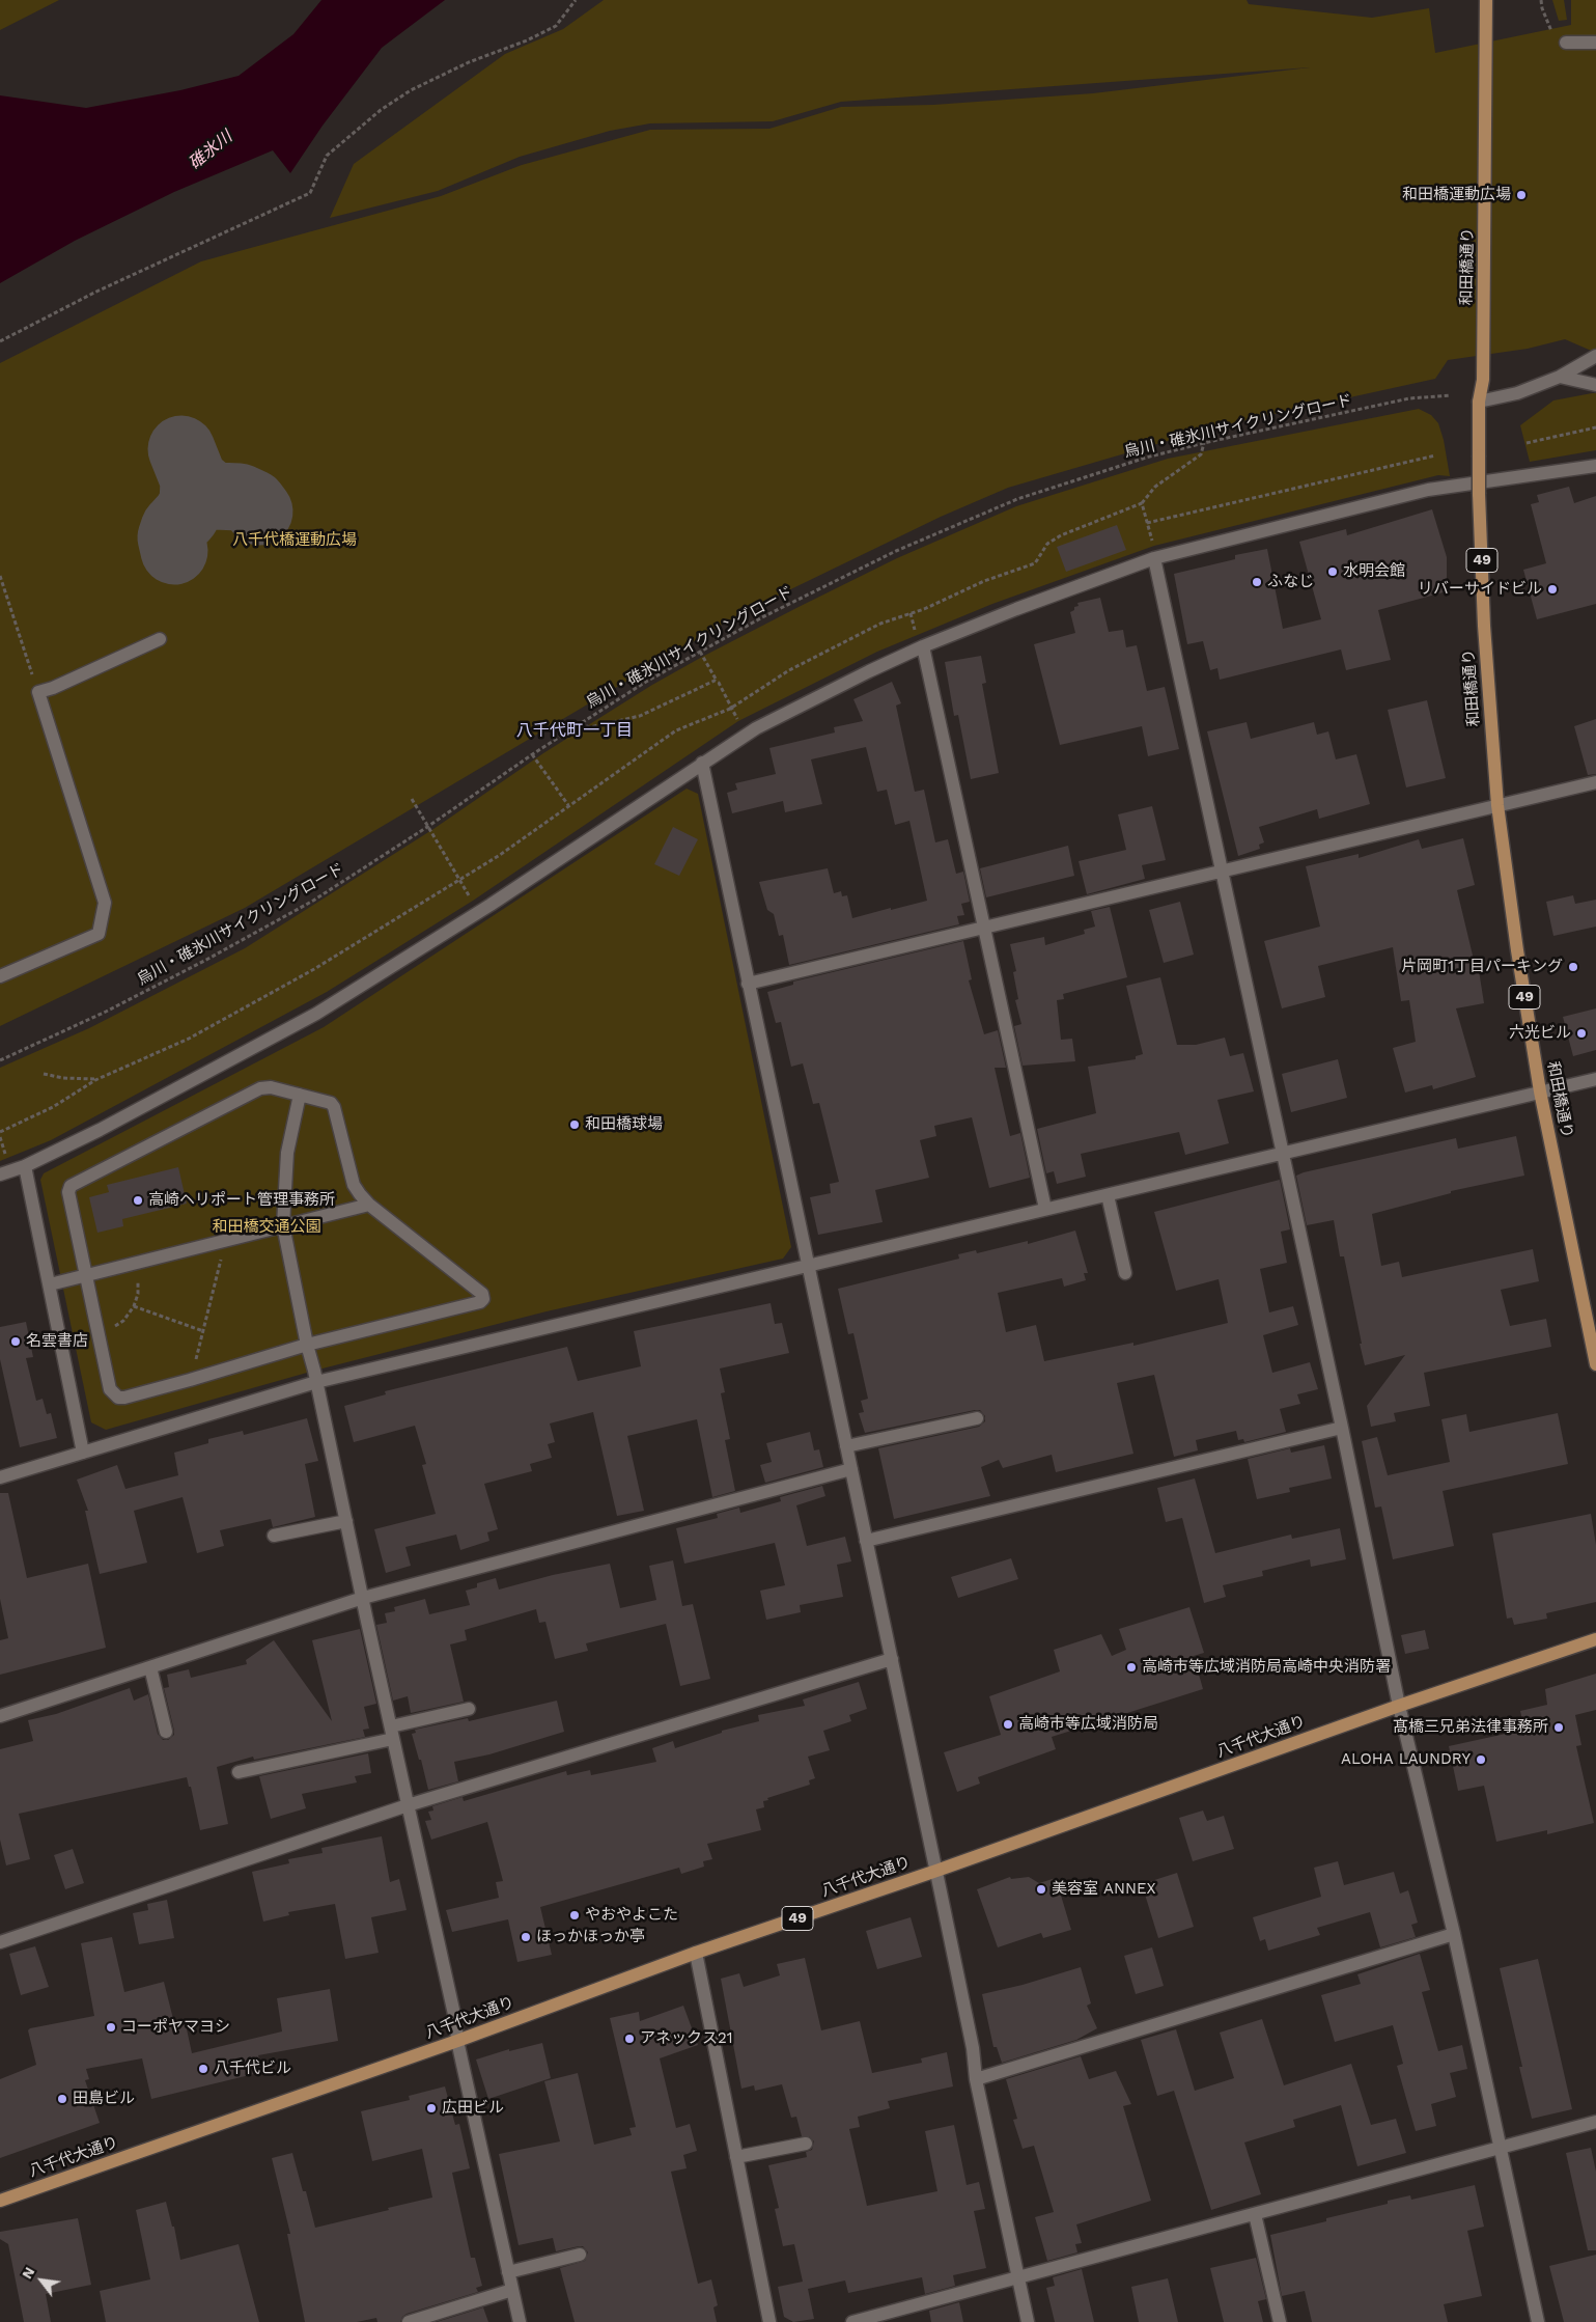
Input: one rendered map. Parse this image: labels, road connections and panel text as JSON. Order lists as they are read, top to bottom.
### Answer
{
  "streets": {
    "main road": ["和田橋通り", "49", "八千代大通り"],
    "path": ["烏川・碓氷川サイクリングロード"]
  },
  "districts": ["八千代町一丁目"],
  "water": ["碓氷川"],
  "parks": ["八千代橋運動広場", "和田橋交通公園"],
  "places": [
    "和田橋運動広場",
    "水明会館",
    "ふなじ",
    "リバーサイドビル",
    "片岡町1丁目パーキング",
    "六光ビル",
    "和田橋球場",
    "高崎ヘリポート管理事務所",
    "名雲書店",
    "高崎市等広域消防局高崎中央消防署",
    "高崎市等広域消防局",
    "髙橋三兄弟法律事務所",
    "ALOHA LAUNDRY",
    "美容室 ANNEX",
    "やおやよこた",
    "ほっかほっか亭",
    "コーポヤマヨシ",
    "アネックス21",
    "八千代ビル",
    "田島ビル",
    "広田ビル"
  ],
  "north": "top left"
}
